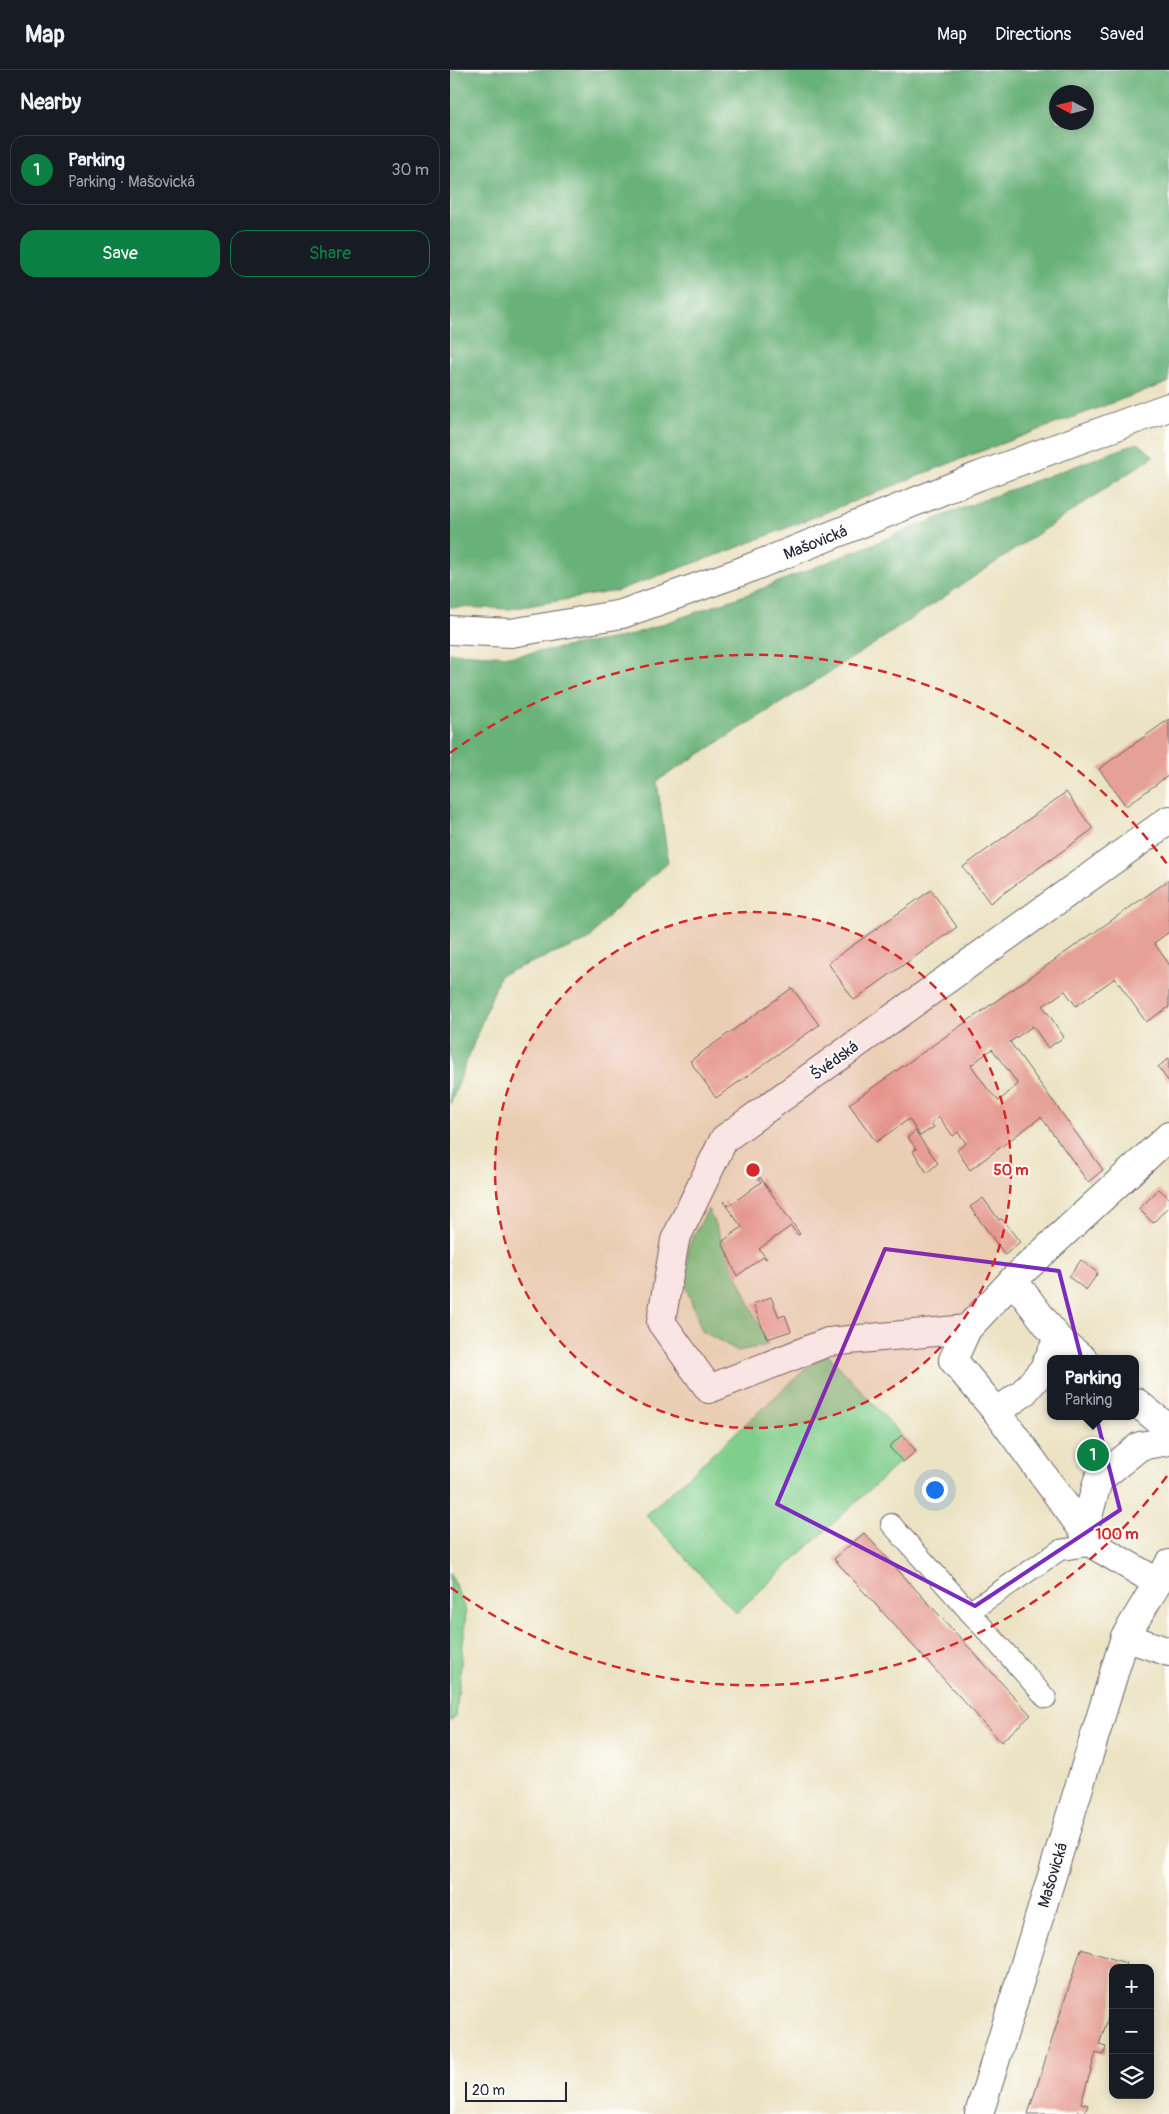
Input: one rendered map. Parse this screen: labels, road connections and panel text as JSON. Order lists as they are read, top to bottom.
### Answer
{
  "streets": {
    "street": ["Mašovická", "Švédská"]
  },
  "scale_bar": "20 m",
  "north": "left",
  "page": {
    "header": "Map",
    "nav": ["Map", "Directions", "Saved"],
    "heading": "Nearby",
    "list": [
      {
        "mark": "1",
        "name": "Parking",
        "note": "Parking · Mašovická",
        "value": "30 m"
      }
    ],
    "buttons": ["Save", "Share"],
    "popup": ["Parking", "Parking"],
    "pins": "1",
    "map_buttons": ["+", "−"],
    "scale": "20 m"
  },
  "rings": ["50 m", "100 m"]
}
